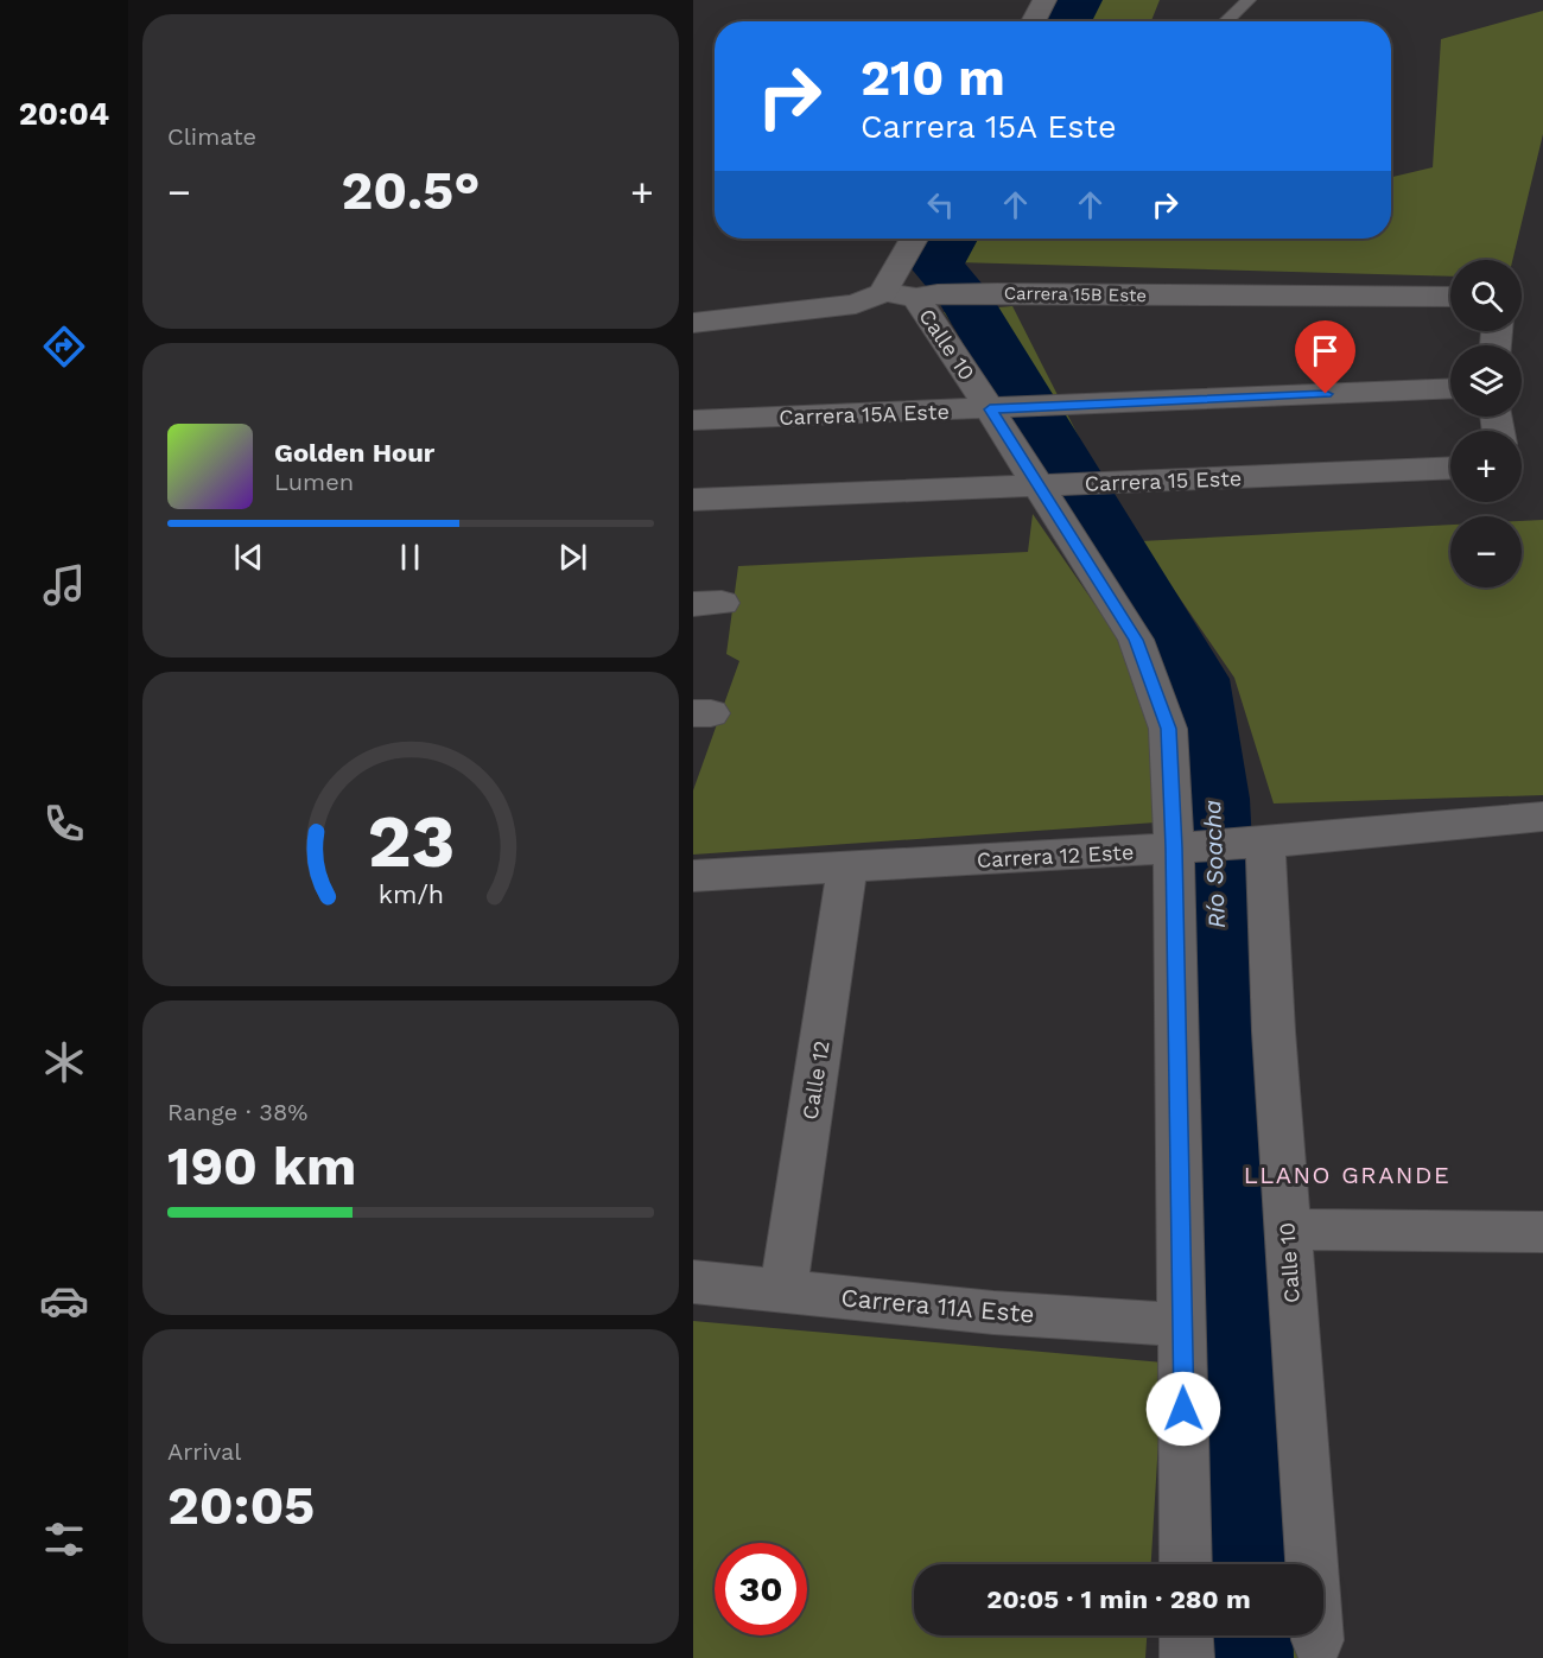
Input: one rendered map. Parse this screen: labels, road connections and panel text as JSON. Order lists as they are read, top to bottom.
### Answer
{
  "streets": {
    "street": [
      "Carrera 15B Este",
      "Calle 10",
      "Carrera 15A Este",
      "Carrera 15 Este",
      "Carrera 12 Este",
      "Calle 12",
      "Carrera 11A Este"
    ]
  },
  "crossings": [
    ["Carrera 15B Este", "Calle 10"],
    ["Calle 10", "Carrera 15A Este"],
    ["Calle 10", "Carrera 15 Este"],
    ["Calle 10", "Carrera 12 Este"],
    ["Calle 10", "Carrera 11A Este"],
    ["Carrera 12 Este", "Calle 12"],
    ["Calle 12", "Carrera 11A Este"]
  ],
  "districts": ["LLANO GRANDE"],
  "water": ["Río Soacha"],
  "page": {
    "tabs": "20:04",
    "tile": [
      "Climate",
      ["Range · 38%", "190 km"],
      ["Arrival", "20:05"]
    ],
    "turn": ["210 m", "Carrera 15A Este"],
    "heat": ["−", "20.5°", "+"],
    "map_buttons": ["+", "−"],
    "song": ["Golden Hour", "Lumen"],
    "limit": "30",
    "trip": "20:05 · 1 min · 280 m",
    "gauge": ["23", "km/h"]
  }
}
